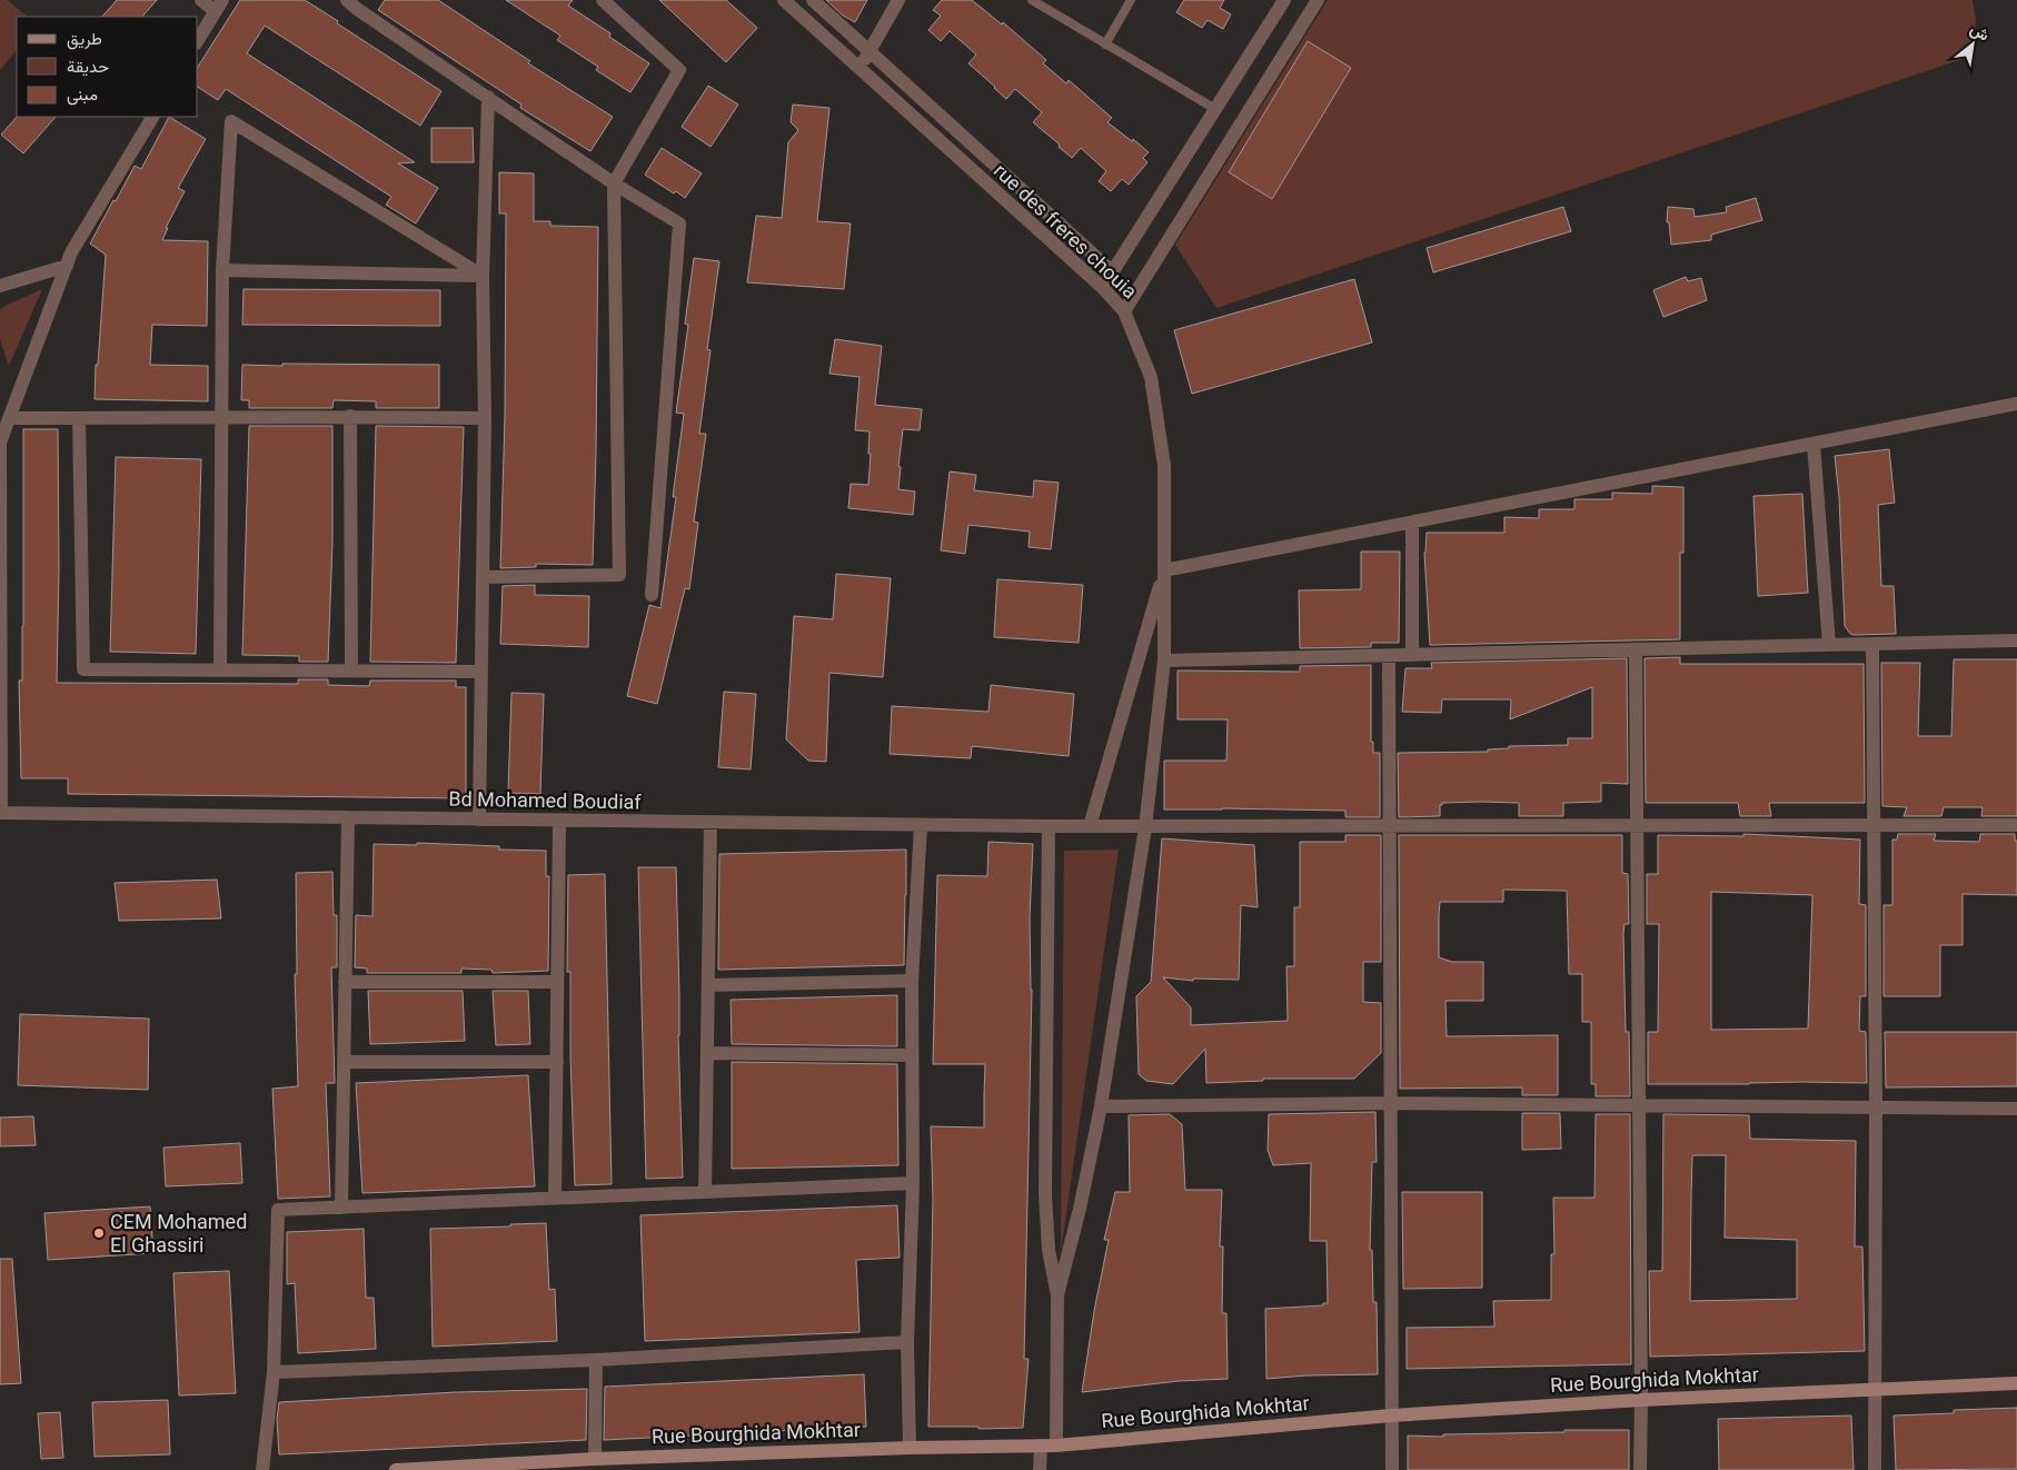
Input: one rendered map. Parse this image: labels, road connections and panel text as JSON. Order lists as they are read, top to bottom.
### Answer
{
  "streets": {
    "main road": ["Rue Bourghida Mokhtar"],
    "street": ["rue des freres chouia", "Bd Mohamed Boudiaf"]
  },
  "crossings": [
    ["rue des freres chouia", "Bd Mohamed Boudiaf"]
  ],
  "places": ["CEM Mohamed El Ghassiri"],
  "legend": ["طريق", "حديقة", "مبنى"],
  "north": "top right"
}
